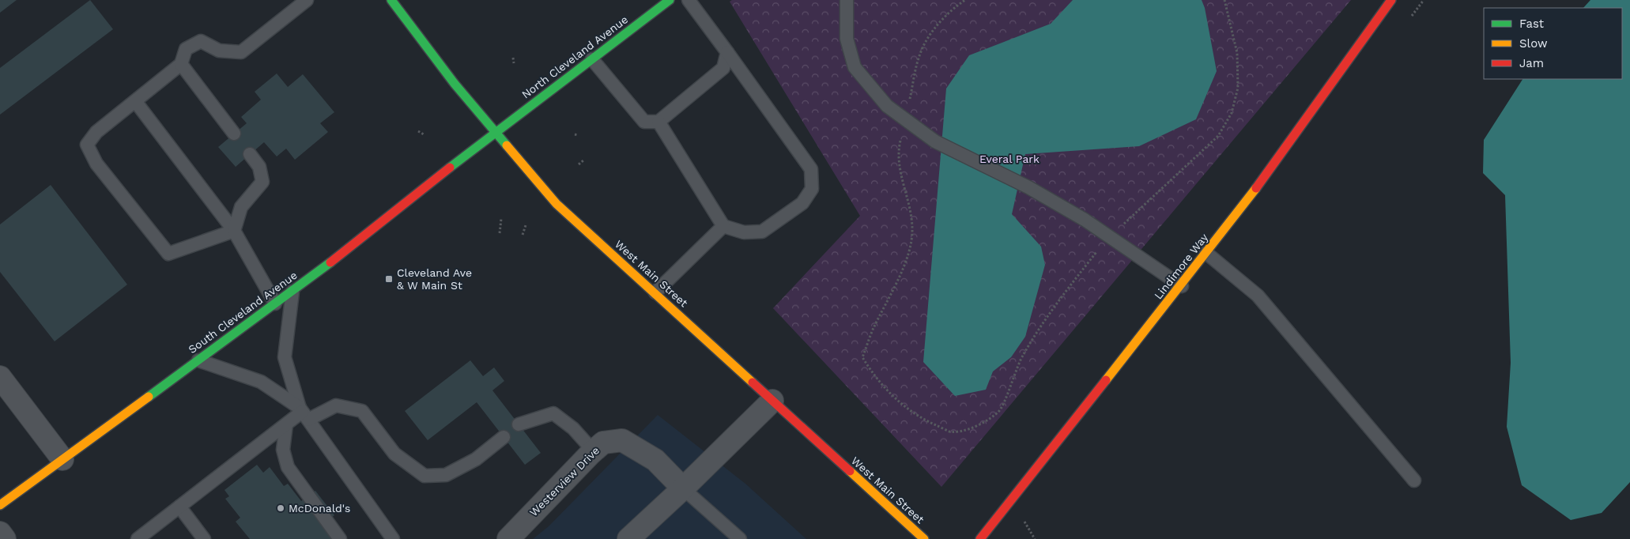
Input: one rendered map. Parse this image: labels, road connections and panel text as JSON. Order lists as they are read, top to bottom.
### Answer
{
  "streets": {
    "main road": [
      "North Cleveland Avenue",
      "Lindimore Way",
      "West Main Street",
      "South Cleveland Avenue"
    ],
    "street": ["Westerview Drive"]
  },
  "crossings": [
    ["North Cleveland Avenue", "West Main Street"],
    ["North Cleveland Avenue", "South Cleveland Avenue"],
    ["West Main Street", "South Cleveland Avenue"]
  ],
  "parks": ["Everal Park"],
  "places": {
    "transit": ["Cleveland Ave & W Main St"],
    "other": ["McDonald's"]
  },
  "legend": ["Fast", "Slow", "Jam"]
}
